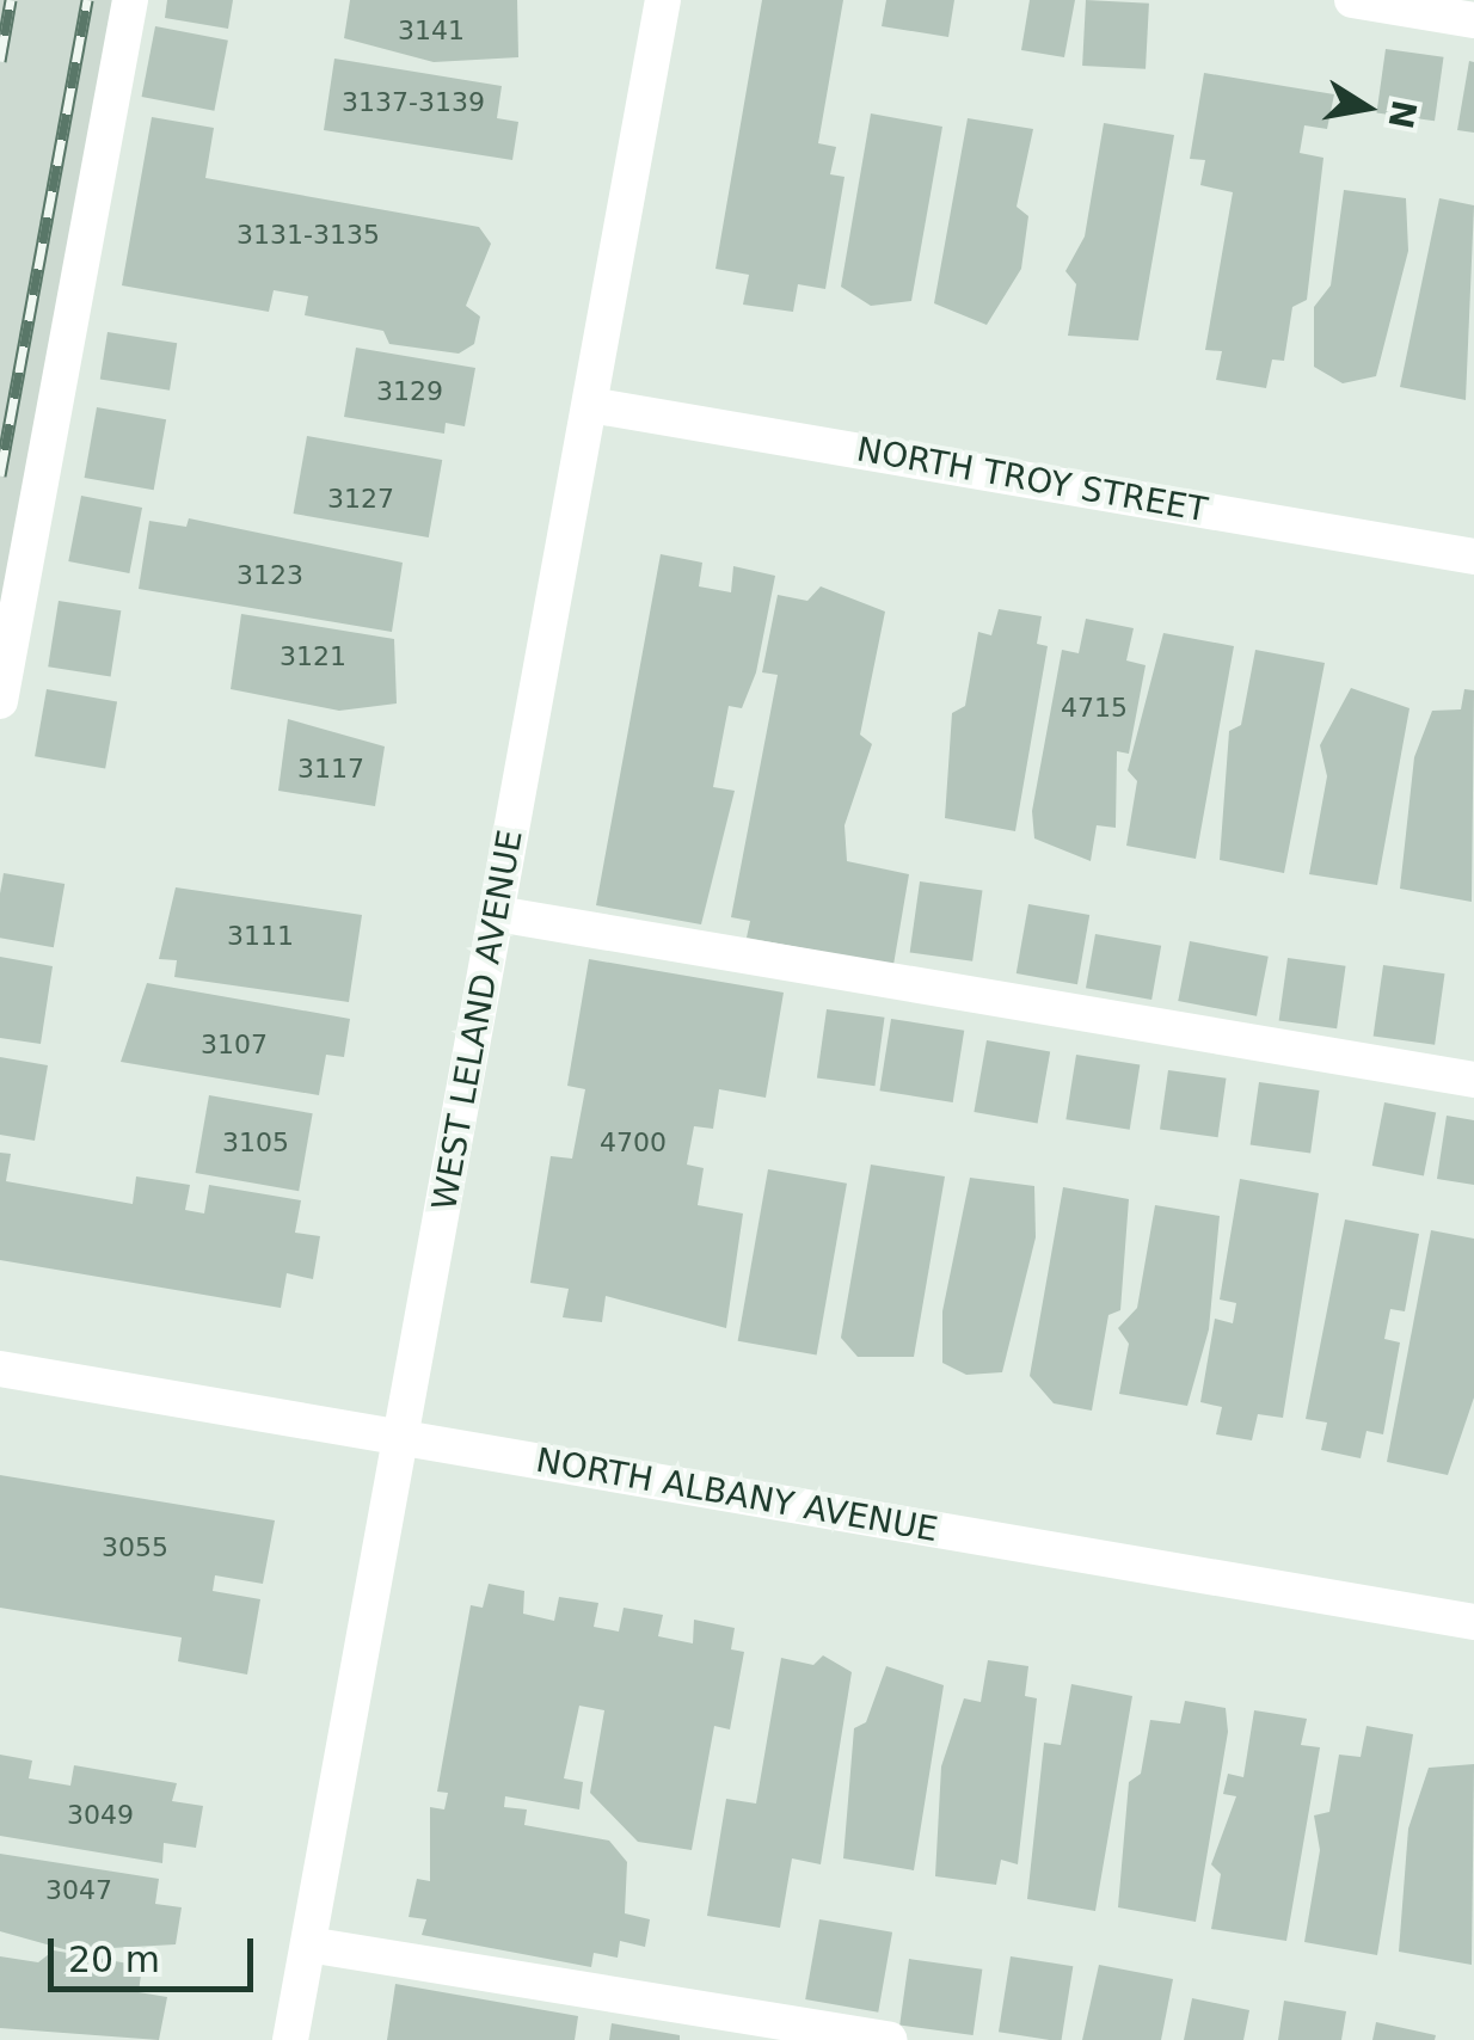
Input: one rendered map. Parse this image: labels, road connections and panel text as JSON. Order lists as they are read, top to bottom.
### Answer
{
  "streets": {
    "street": ["NORTH TROY STREET", "WEST LELAND AVENUE", "NORTH ALBANY AVENUE"]
  },
  "crossings": [
    ["NORTH TROY STREET", "WEST LELAND AVENUE"],
    ["WEST LELAND AVENUE", "NORTH ALBANY AVENUE"]
  ],
  "house_numbers": [
    "3141",
    "3137-3139",
    "3131-3135",
    "3129",
    "3127",
    "3123",
    "3121",
    "4715",
    "3117",
    "3111",
    "3107",
    "3105",
    "4700",
    "3055",
    "3049",
    "3047"
  ],
  "scale_bar": "20 m",
  "north": "right"
}
